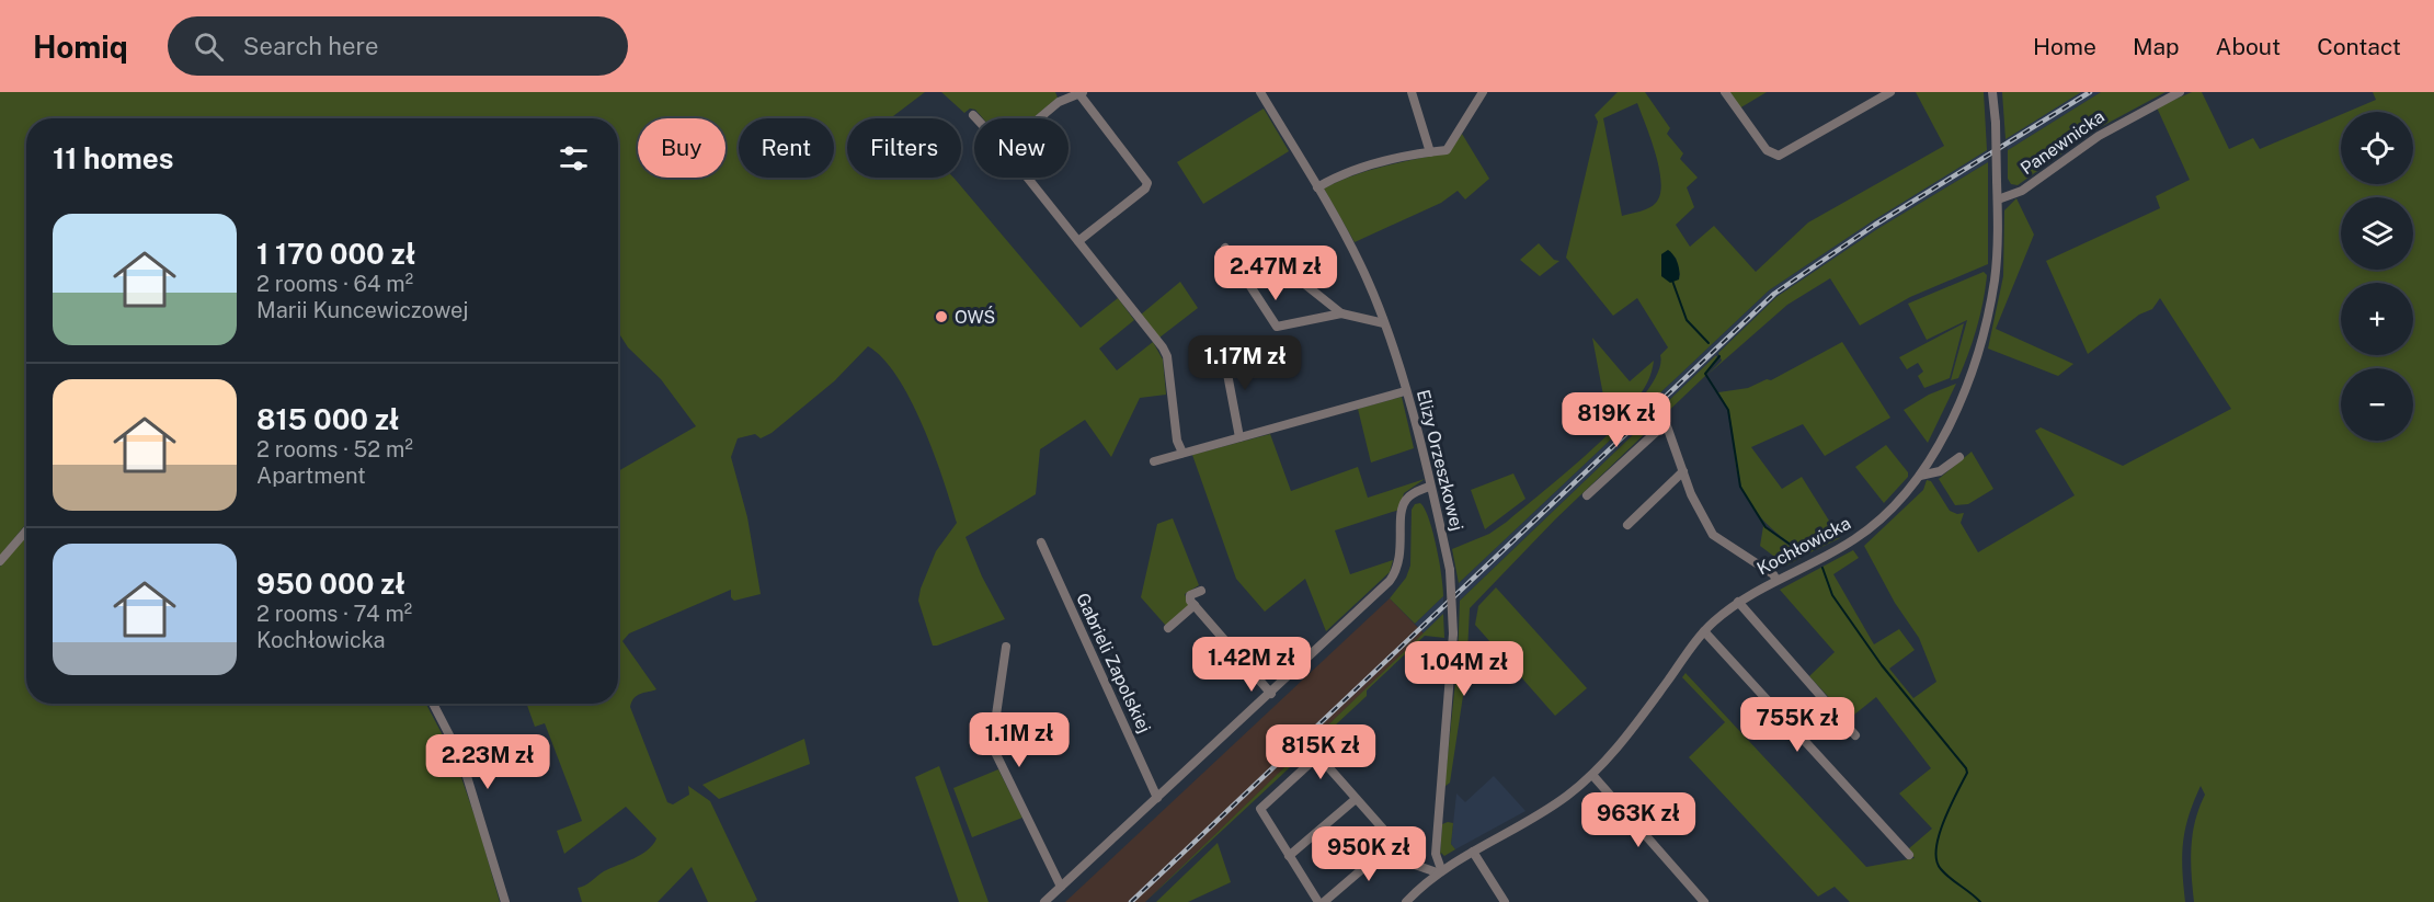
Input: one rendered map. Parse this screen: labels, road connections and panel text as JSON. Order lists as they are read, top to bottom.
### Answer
{
  "streets": {
    "street": [
      "Panewnicka",
      "Elizy Orzeszkowej",
      "Kochłowicka",
      "Gabrieli Zapolskiej"
    ]
  },
  "crossings": [
    ["Panewnicka", "Kochłowicka"],
    ["Elizy Orzeszkowej", "Kochłowicka"]
  ],
  "places": ["OWŚ"],
  "page": {
    "header": "Homiq",
    "search": "Search here",
    "nav": [
      "Home",
      "Map",
      "About",
      "Contact"
    ],
    "map_buttons": ["+", "−"],
    "chip": [
      "Buy",
      "Rent",
      "Filters",
      "New"
    ],
    "heading": "11 homes",
    "list": [
      {
        "name": "1 170 000 zł",
        "note": "2 rooms · 64 m² · Marii Kuncewiczowej"
      },
      {
        "name": "815 000 zł",
        "note": "2 rooms · 52 m² · Apartment"
      },
      {
        "name": "950 000 zł",
        "note": "2 rooms · 74 m² · Kochłowicka"
      }
    ],
    "price": [
      "2.47M zł",
      "1.17M zł",
      "819K zł",
      "1.42M zł",
      "1.04M zł",
      "755K zł",
      "1.1M zł",
      "815K zł",
      "2.23M zł",
      "963K zł",
      "950K zł"
    ]
  }
}
